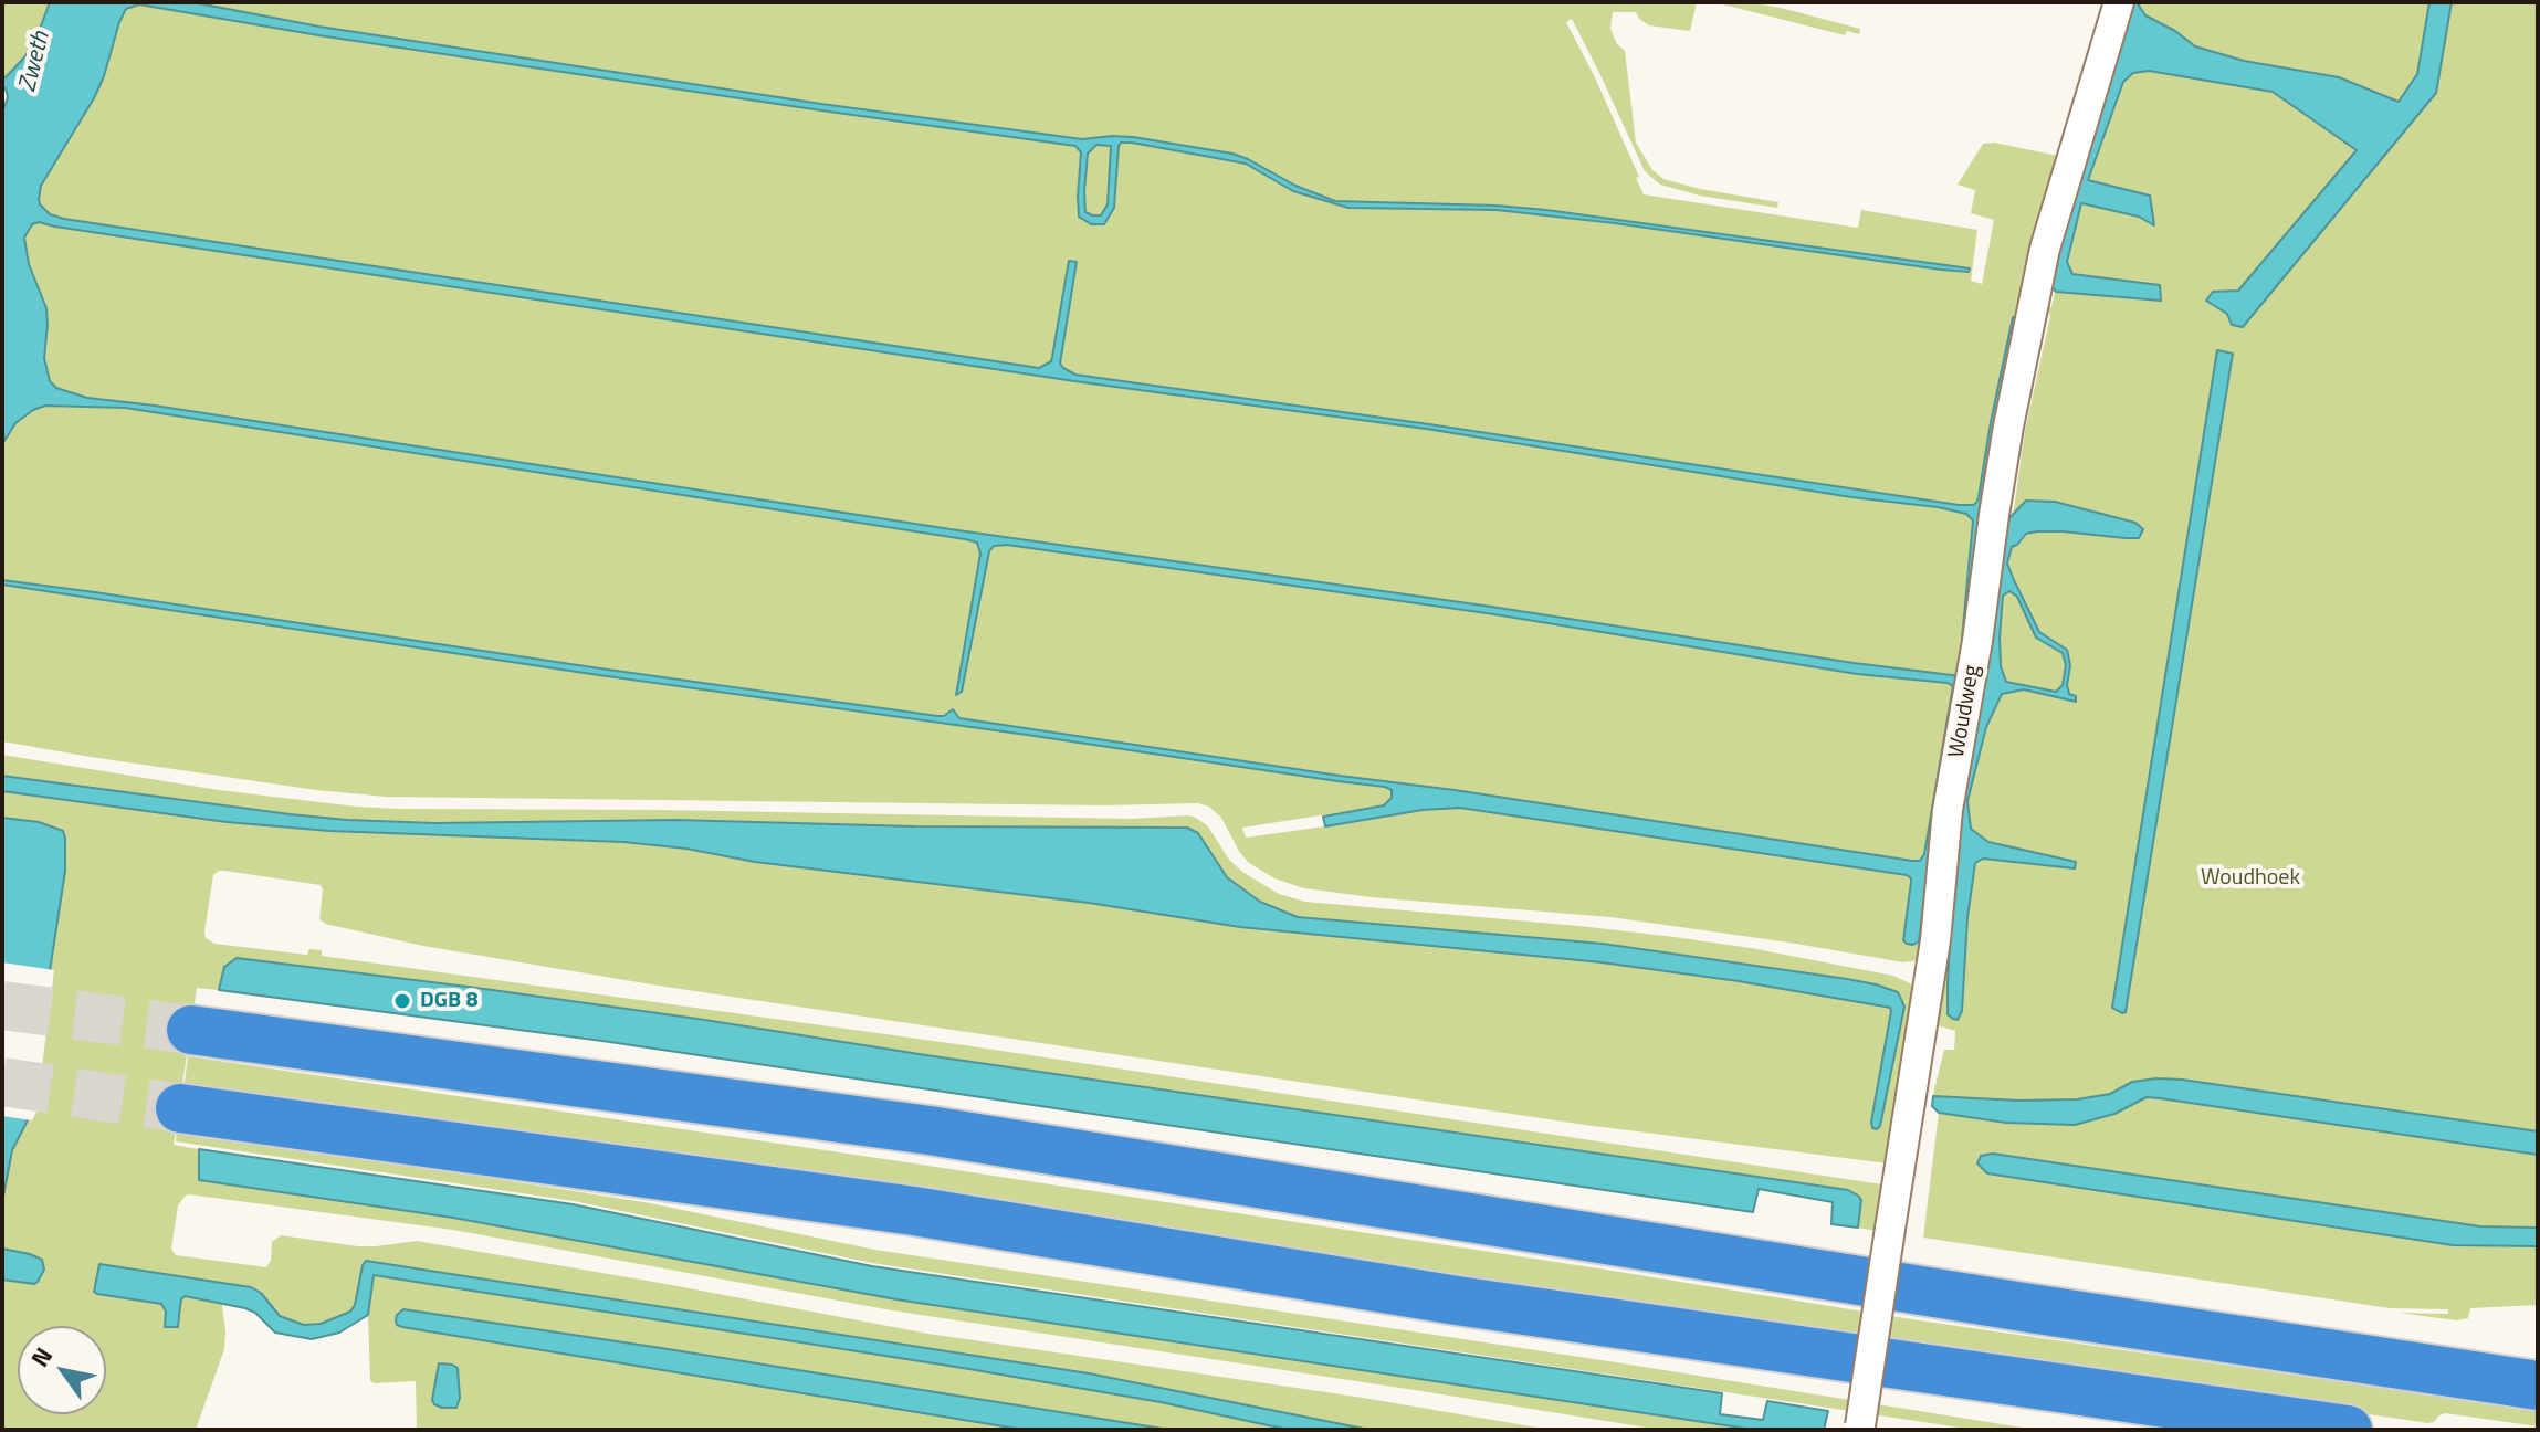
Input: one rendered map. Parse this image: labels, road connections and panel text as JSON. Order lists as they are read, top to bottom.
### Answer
{
  "streets": {
    "street": ["Woudweg"]
  },
  "water": ["Zweth"],
  "parks": ["Woudhoek"],
  "places": ["DGB 8"],
  "north": "top left"
}
